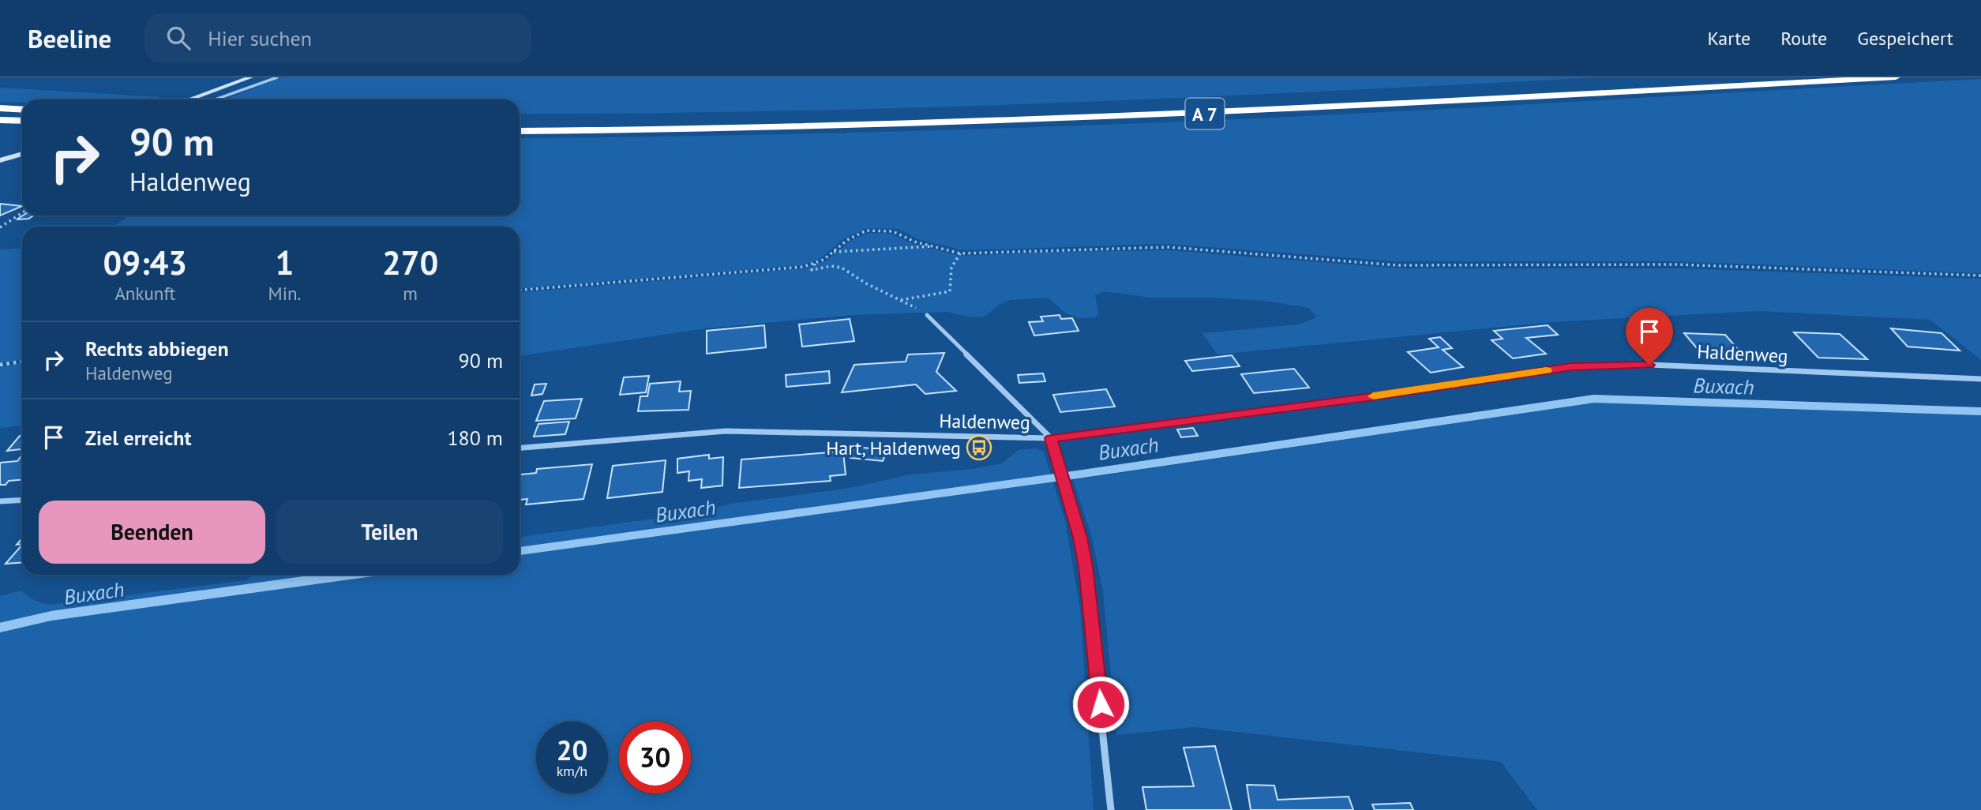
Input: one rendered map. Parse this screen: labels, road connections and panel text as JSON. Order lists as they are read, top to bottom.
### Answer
{
  "streets": {
    "highway": ["A 7"],
    "street": ["Haldenweg"]
  },
  "water": ["Buxach"],
  "places": {
    "bus stop": ["Hart, Haldenweg"]
  },
  "page": {
    "header": "Beeline",
    "search": "Hier suchen",
    "nav": ["Karte", "Route", "Gespeichert"],
    "turn": ["90 m", "Haldenweg"],
    "eta": [
      "09:43",
      "Ankunft",
      "1",
      "Min.",
      "270",
      "m"
    ],
    "list": [
      {
        "name": "Rechts abbiegen",
        "note": "Haldenweg",
        "value": "90 m"
      },
      {
        "name": "Ziel erreicht",
        "value": "180 m"
      }
    ],
    "buttons": ["Beenden", "Teilen"],
    "speed": "20 km/h",
    "limit": "30"
  }
}
